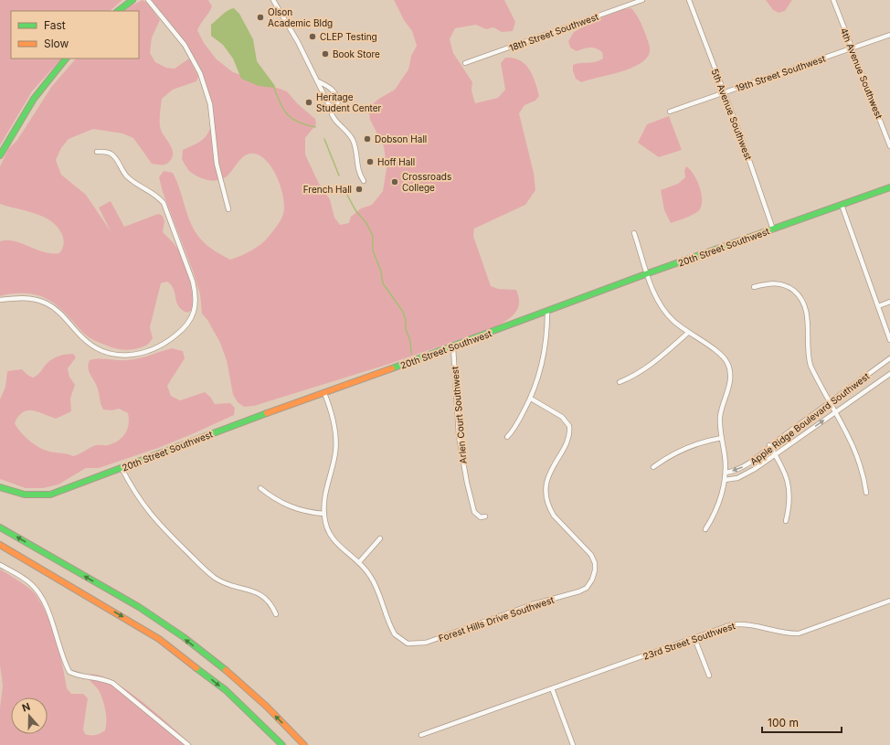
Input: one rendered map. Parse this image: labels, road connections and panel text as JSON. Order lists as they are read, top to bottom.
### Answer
{
  "streets": {
    "main road": ["20th Street Southwest"],
    "street": [
      "18th Street Southwest",
      "19th Street Southwest",
      "4th Avenue Southwest",
      "5th Avenue Southwest",
      "Arlen Court Southwest",
      "Apple Ridge Boulevard Southwest",
      "Forest Hills Drive Southwest",
      "23rd Street Southwest"
    ]
  },
  "crossings": [
    ["19th Street Southwest", "4th Avenue Southwest"],
    ["19th Street Southwest", "5th Avenue Southwest"],
    ["5th Avenue Southwest", "20th Street Southwest"],
    ["20th Street Southwest", "Arlen Court Southwest"],
    ["20th Street Southwest", "Forest Hills Drive Southwest"]
  ],
  "places": [
    "Olson Academic Bldg",
    "CLEP Testing",
    "Book Store",
    "Heritage Student Center",
    "Dobson Hall",
    "Hoff Hall",
    "Crossroads College",
    "French Hall"
  ],
  "legend": ["Fast", "Slow"],
  "scale_bar": "100 m",
  "north": "top"
}
